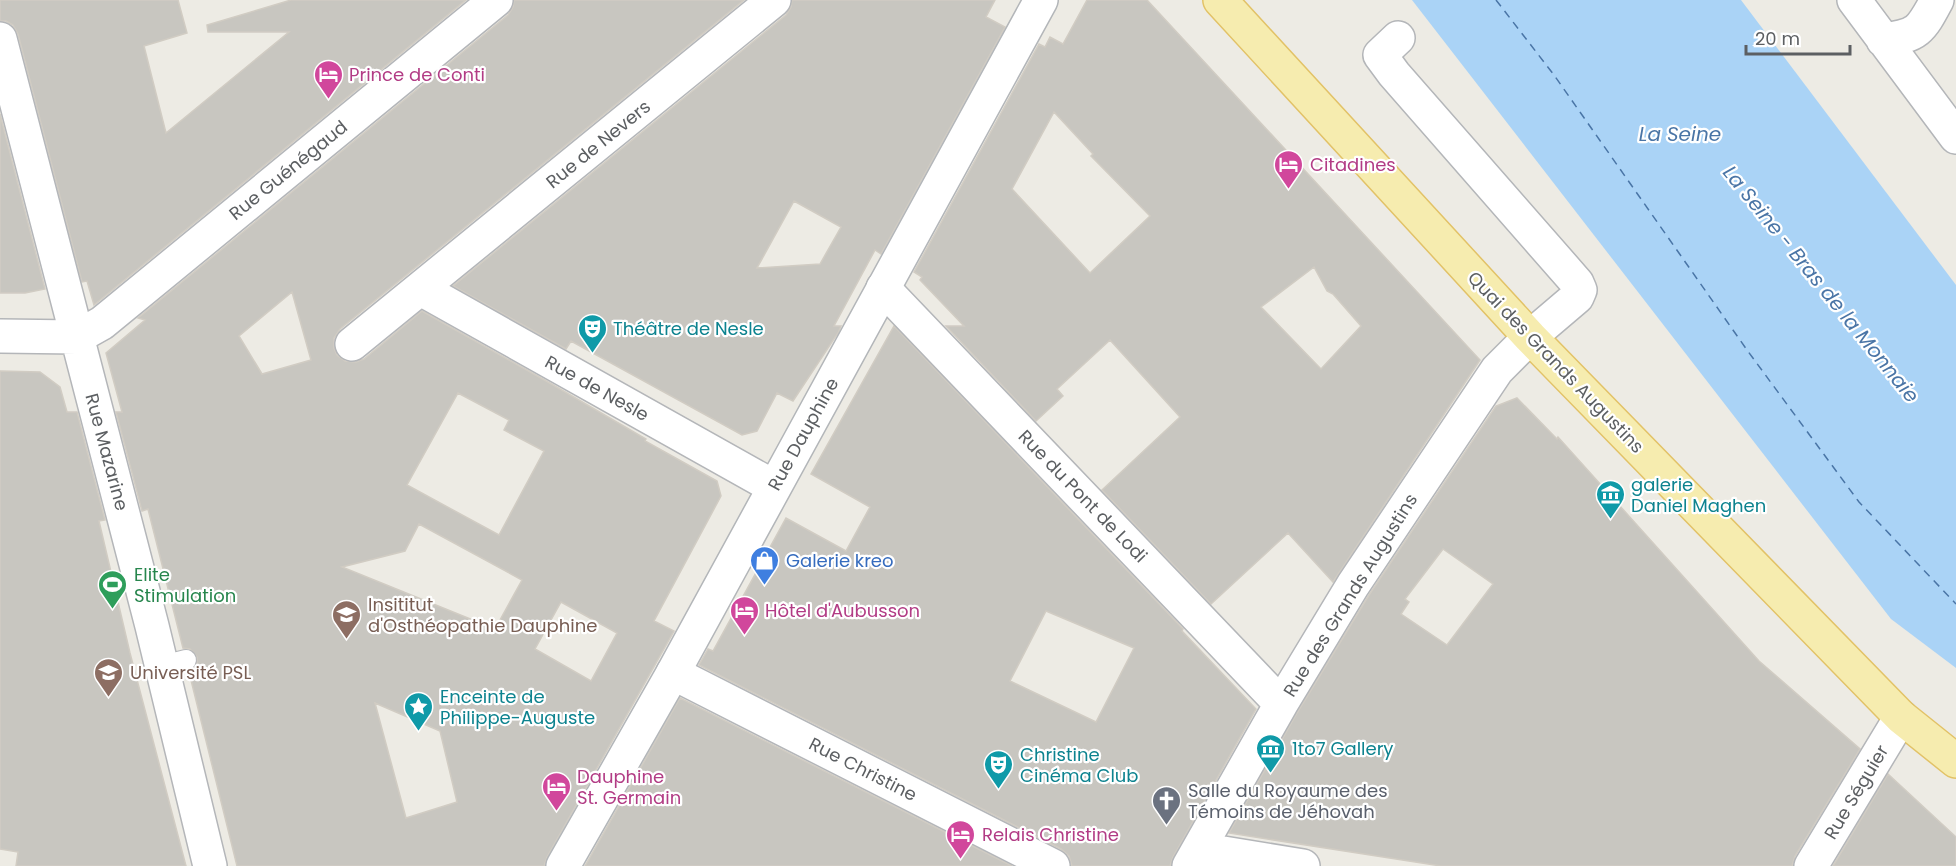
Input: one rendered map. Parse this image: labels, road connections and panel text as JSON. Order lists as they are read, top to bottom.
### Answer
{
  "streets": {
    "main road": ["Quai des Grands Augustins"],
    "street": [
      "Rue de Nevers",
      "Rue Guénégaud",
      "Rue de Nesle",
      "Rue Dauphine",
      "Rue Mazarine",
      "Rue du Pont de Lodi",
      "Rue des Grands Augustins",
      "Rue Christine",
      "Rue Séguier"
    ]
  },
  "crossings": [
    ["Rue de Nevers", "Rue de Nesle"],
    ["Rue Guénégaud", "Rue Mazarine"],
    ["Quai des Grands Augustins", "Rue des Grands Augustins"],
    ["Quai des Grands Augustins", "Rue Séguier"],
    ["Rue de Nesle", "Rue Dauphine"],
    ["Rue Dauphine", "Rue du Pont de Lodi"],
    ["Rue Dauphine", "Rue Christine"],
    ["Rue du Pont de Lodi", "Rue des Grands Augustins"]
  ],
  "water": ["La Seine", "La Seine - Bras de la Monnaie"],
  "places": {
    "hotel": [
      "Prince de Conti",
      "Citadines",
      "Hôtel d'Aubusson",
      "Dauphine St. Germain",
      "Relais Christine"
    ],
    "theatre": ["Théâtre de Nesle", "Christine Cinéma Club"],
    "museum": ["galerie Daniel Maghen", "1to7 Gallery"],
    "shop": ["Galerie kreo"],
    "sports": ["Elite Stimulation"],
    "school or university": ["Insititut d'Osthéopathie Dauphine", "Université PSL"],
    "place": ["Enceinte de Philippe-Auguste"],
    "church": ["Salle du Royaume des Témoins de Jéhovah"]
  },
  "scale_bar": "20 m"
}
